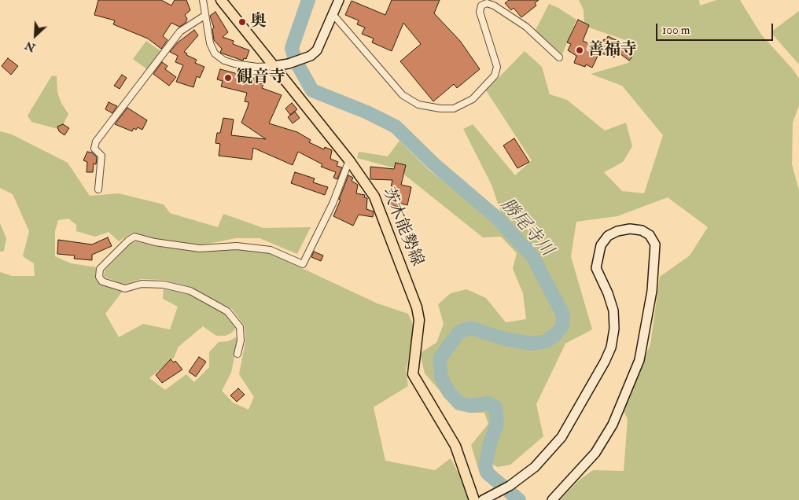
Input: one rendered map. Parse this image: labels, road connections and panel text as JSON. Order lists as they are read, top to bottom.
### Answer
{
  "streets": {
    "main road": ["茨木能勢線"]
  },
  "water": ["勝尾寺川"],
  "places": ["奥", "善福寺", "観音寺"],
  "scale_bar": "100 m",
  "north": "bottom left"
}
